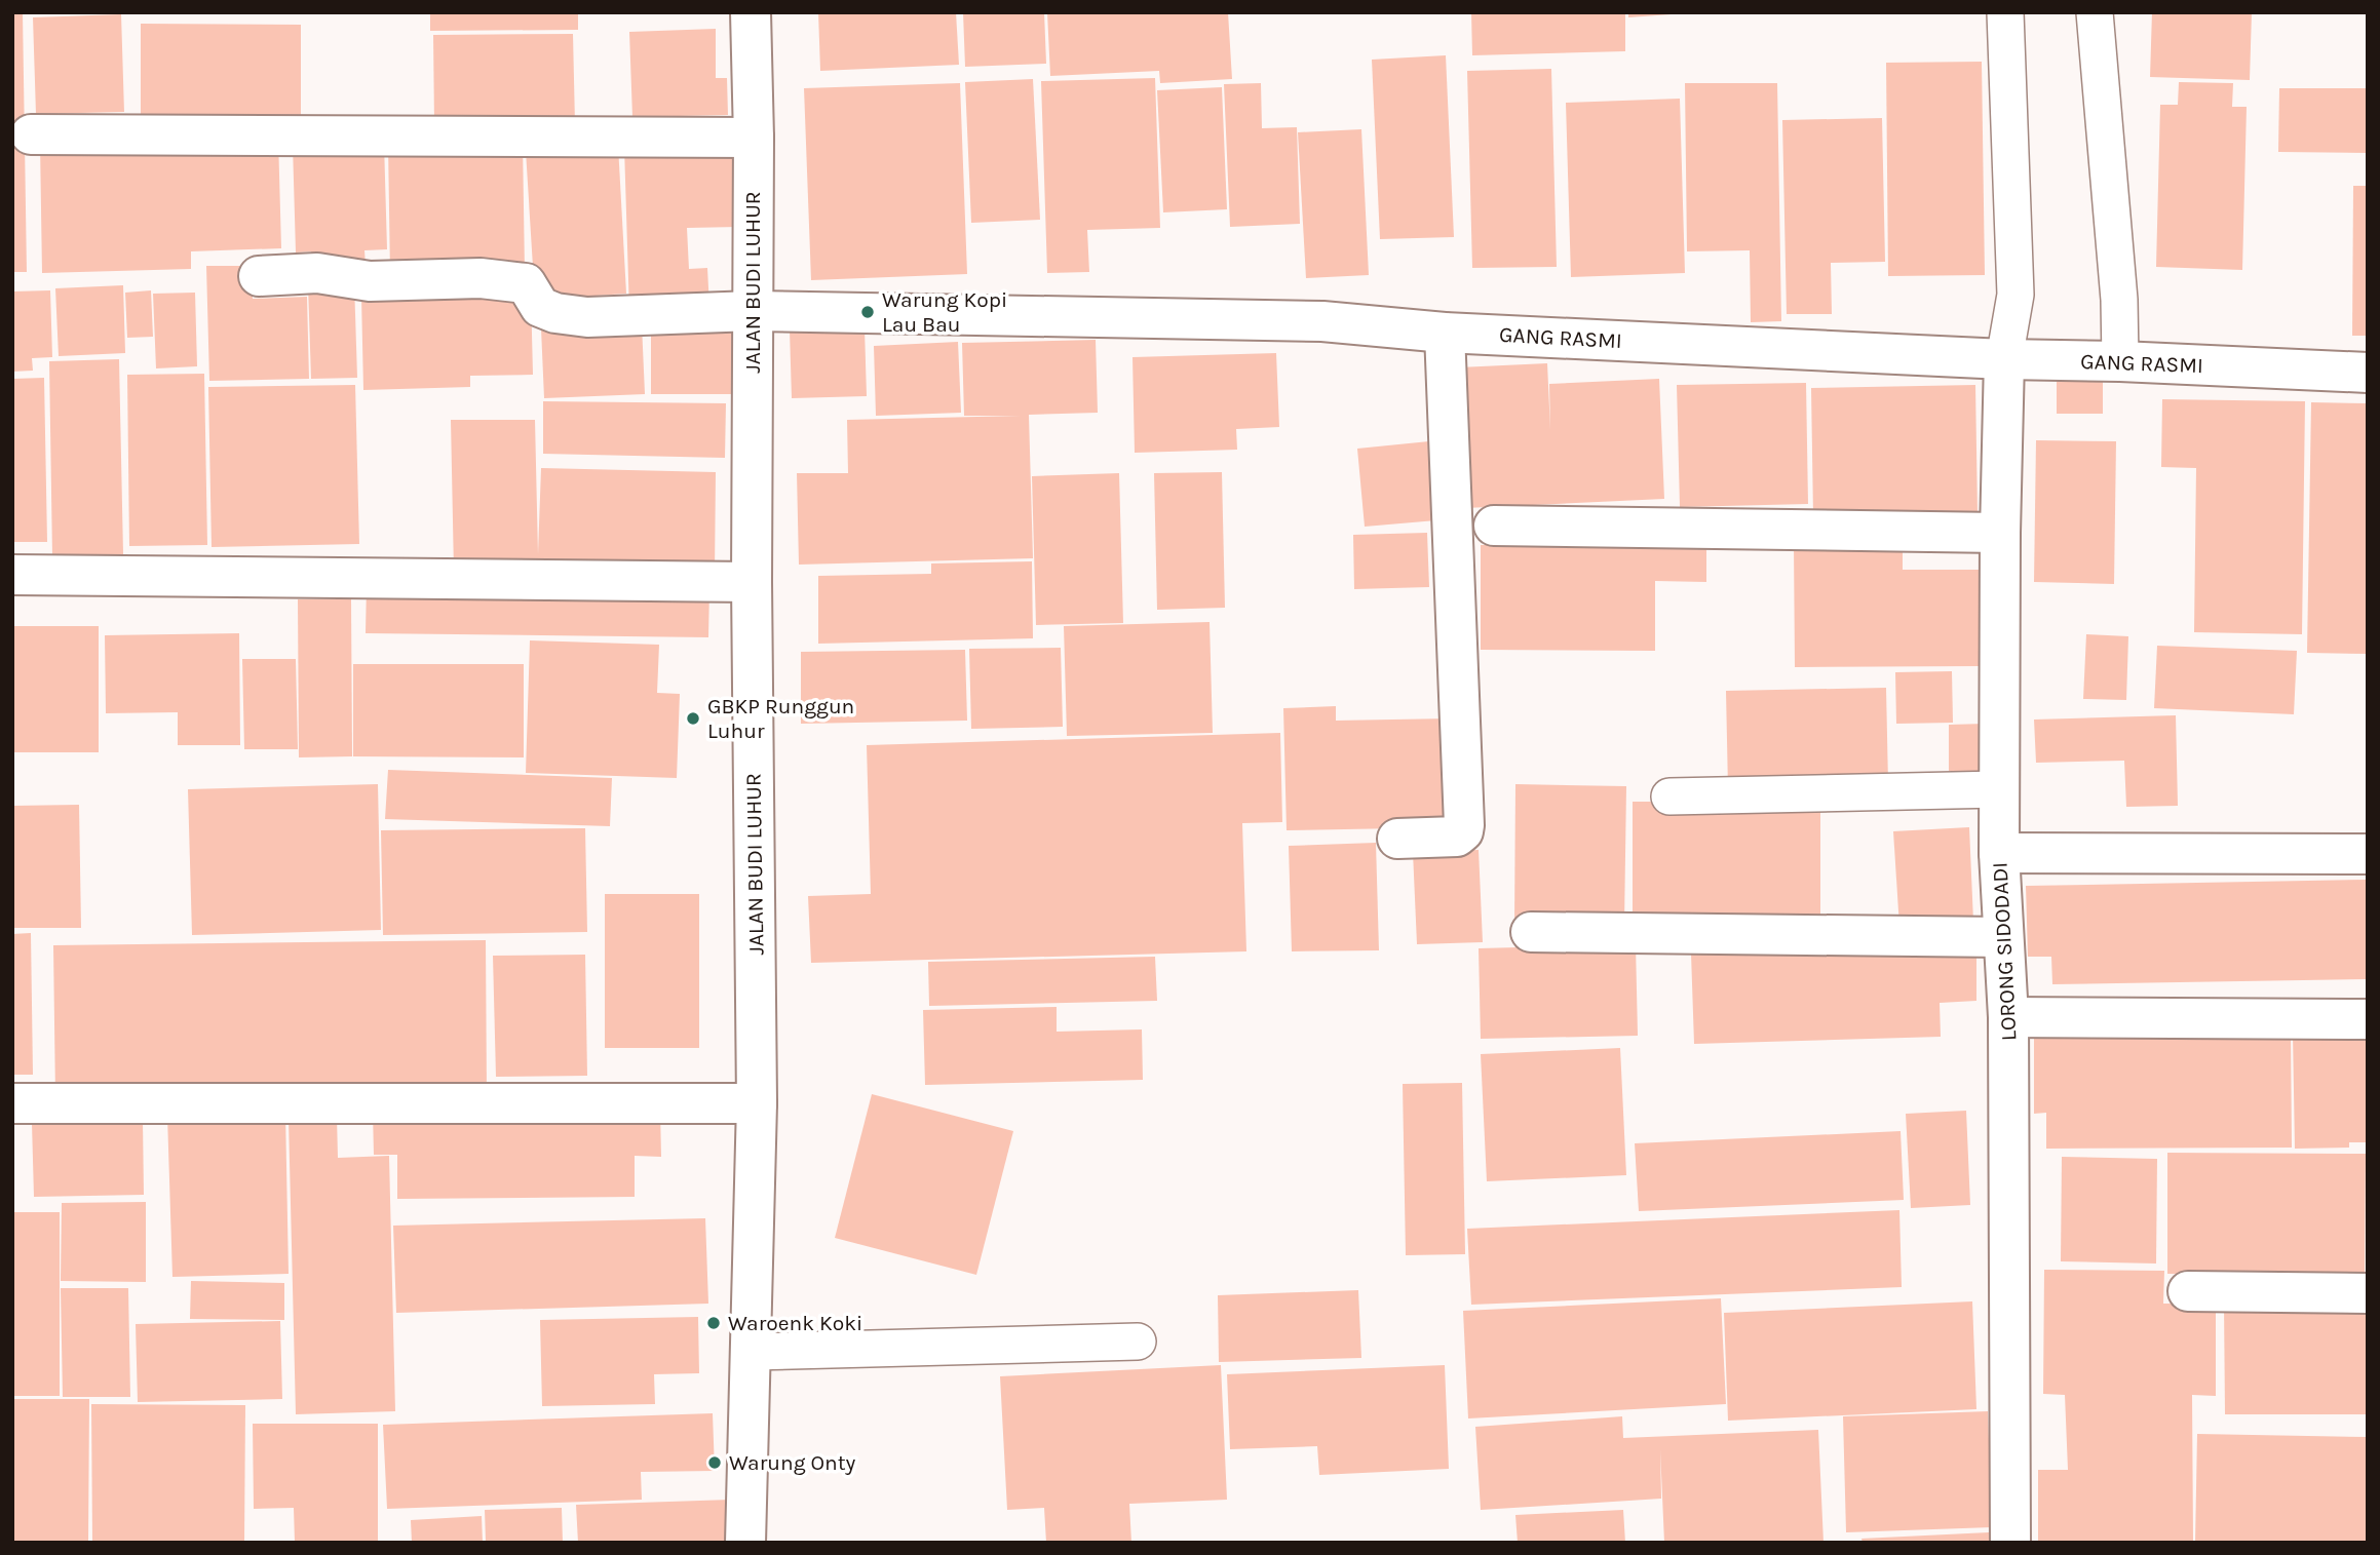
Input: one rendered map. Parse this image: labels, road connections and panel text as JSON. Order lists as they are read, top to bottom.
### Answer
{
  "streets": {
    "street": ["JALAN BUDI LUHUR", "GANG RASMI", "LORONG SIDODADI"]
  },
  "crossings": [
    ["JALAN BUDI LUHUR", "GANG RASMI"],
    ["GANG RASMI", "LORONG SIDODADI"]
  ],
  "places": [
    "Warung Kopi Lau Bau",
    "GBKP Runggun Luhur",
    "Waroenk Koki",
    "Warung Onty"
  ]
}
